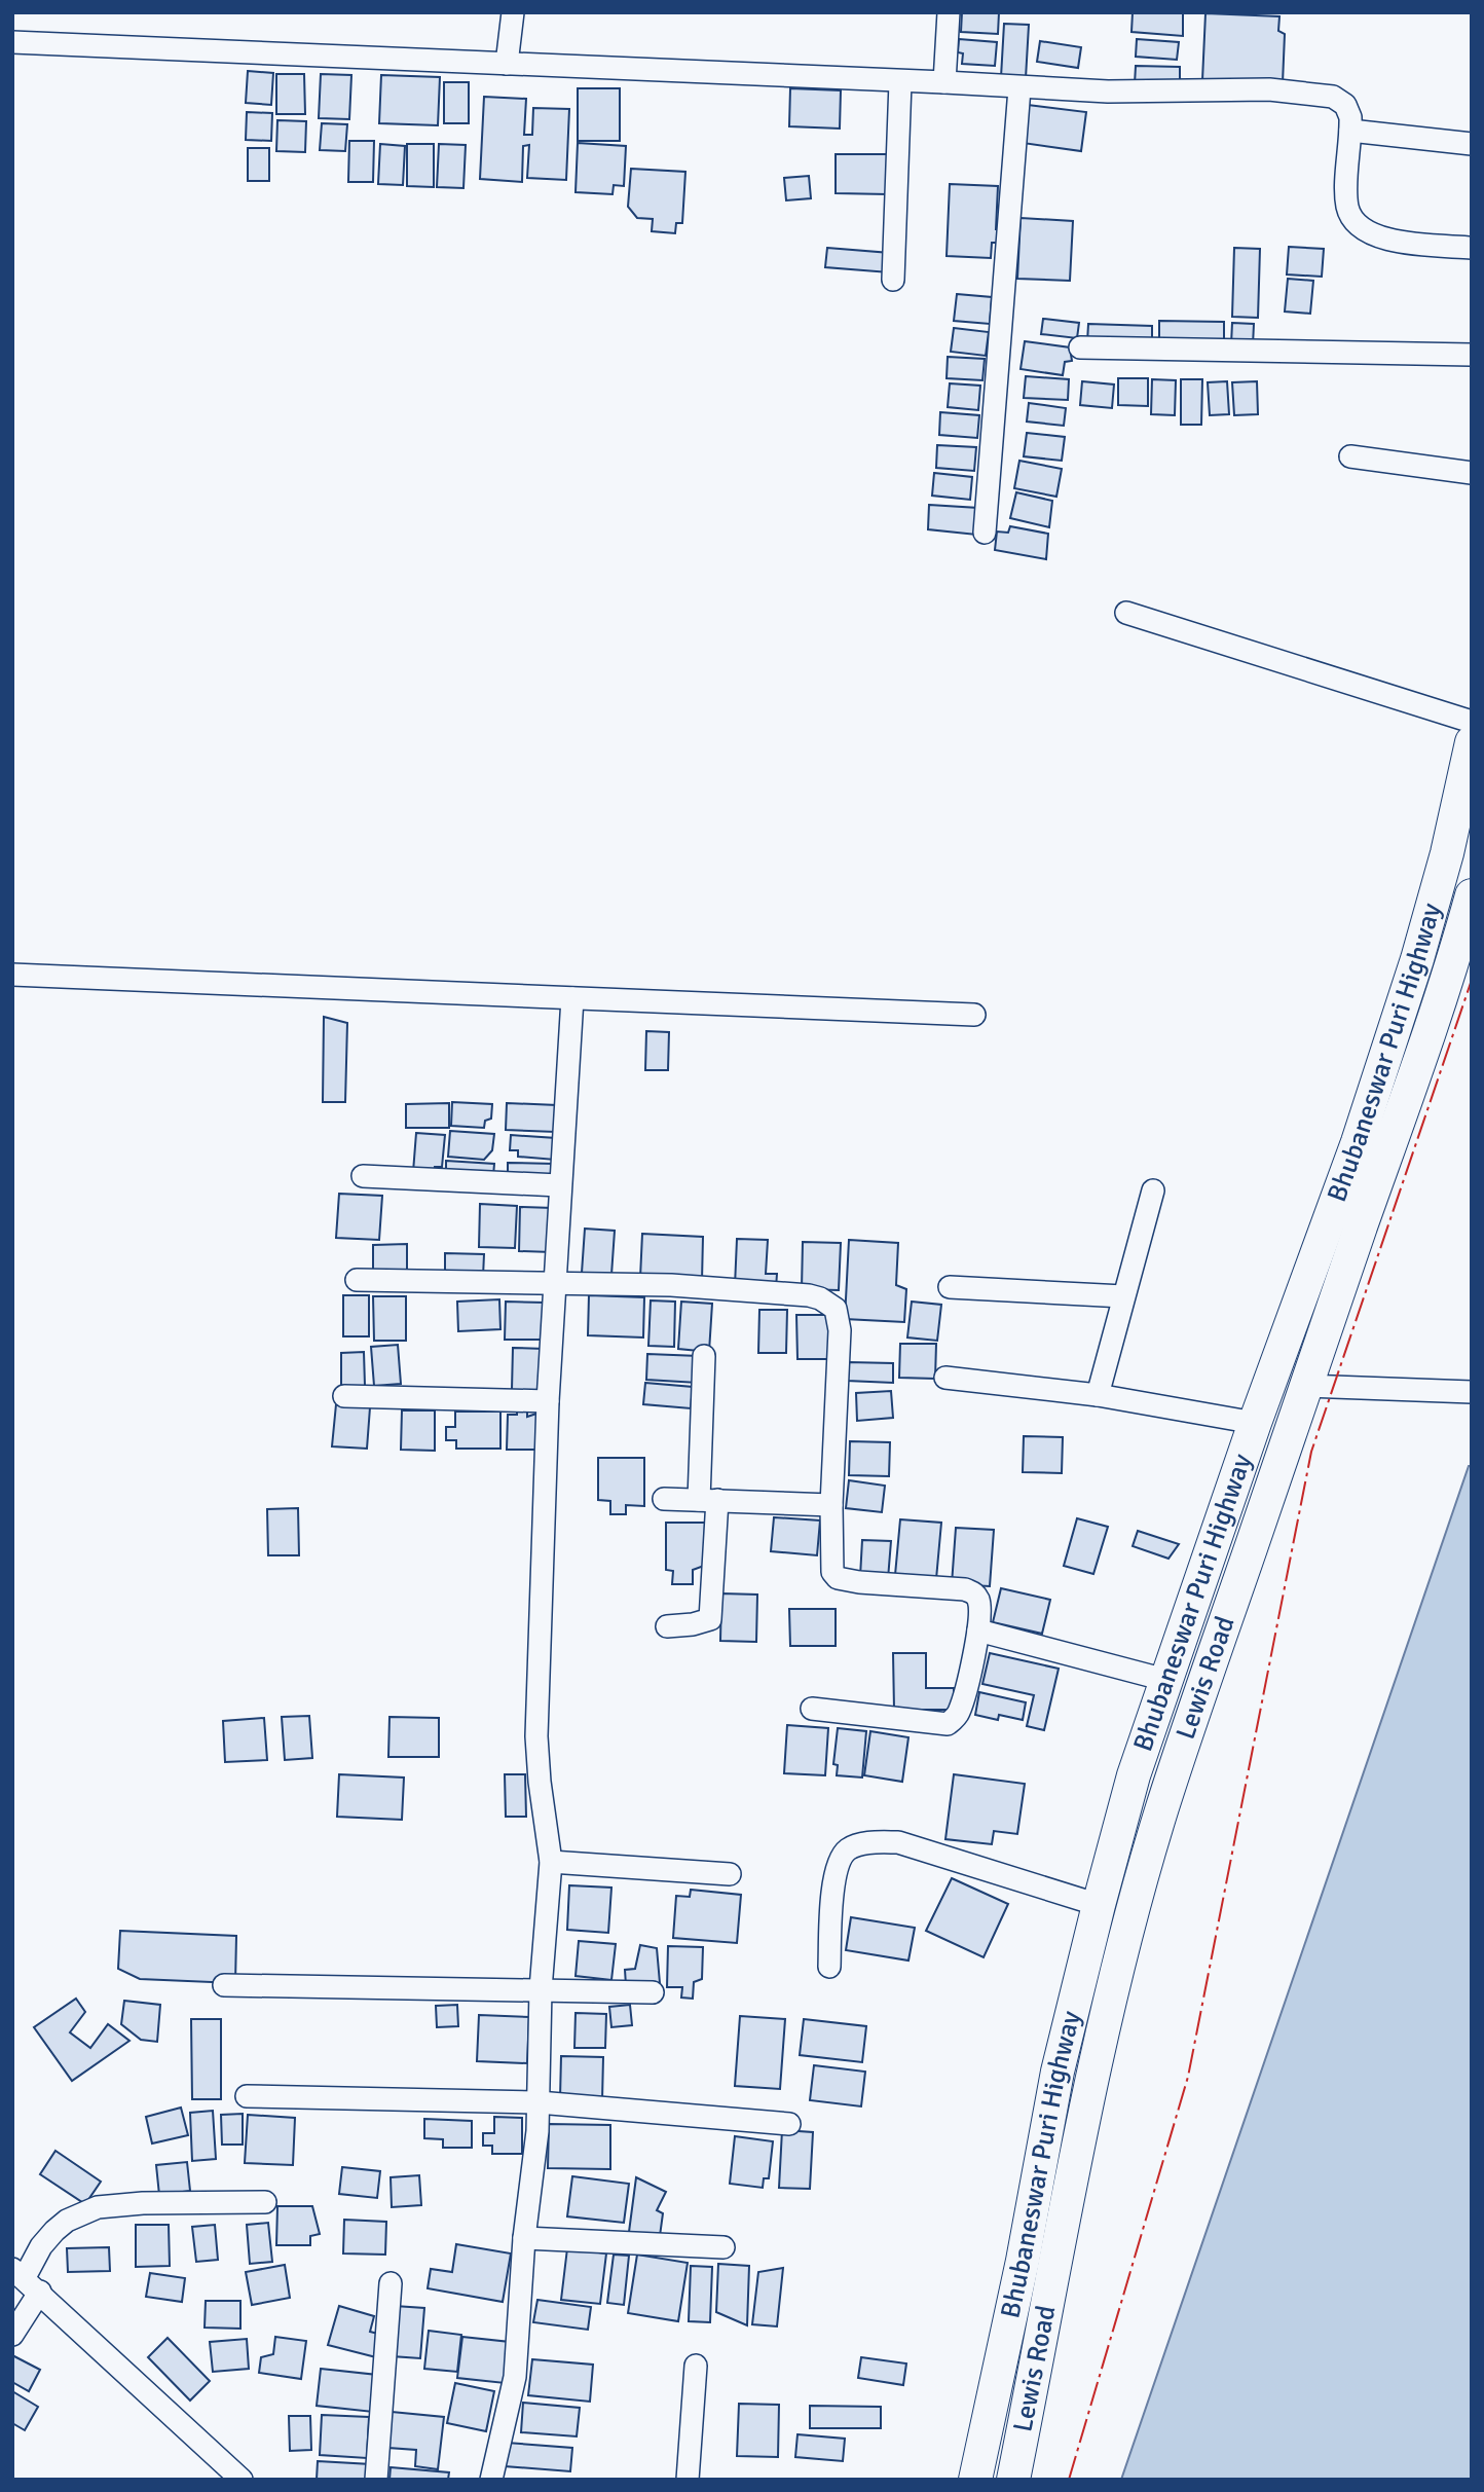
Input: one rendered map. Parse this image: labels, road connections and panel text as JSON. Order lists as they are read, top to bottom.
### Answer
{
  "streets": {
    "highway": ["Bhubaneswar Puri Highway", "Lewis Road"]
  }
}
